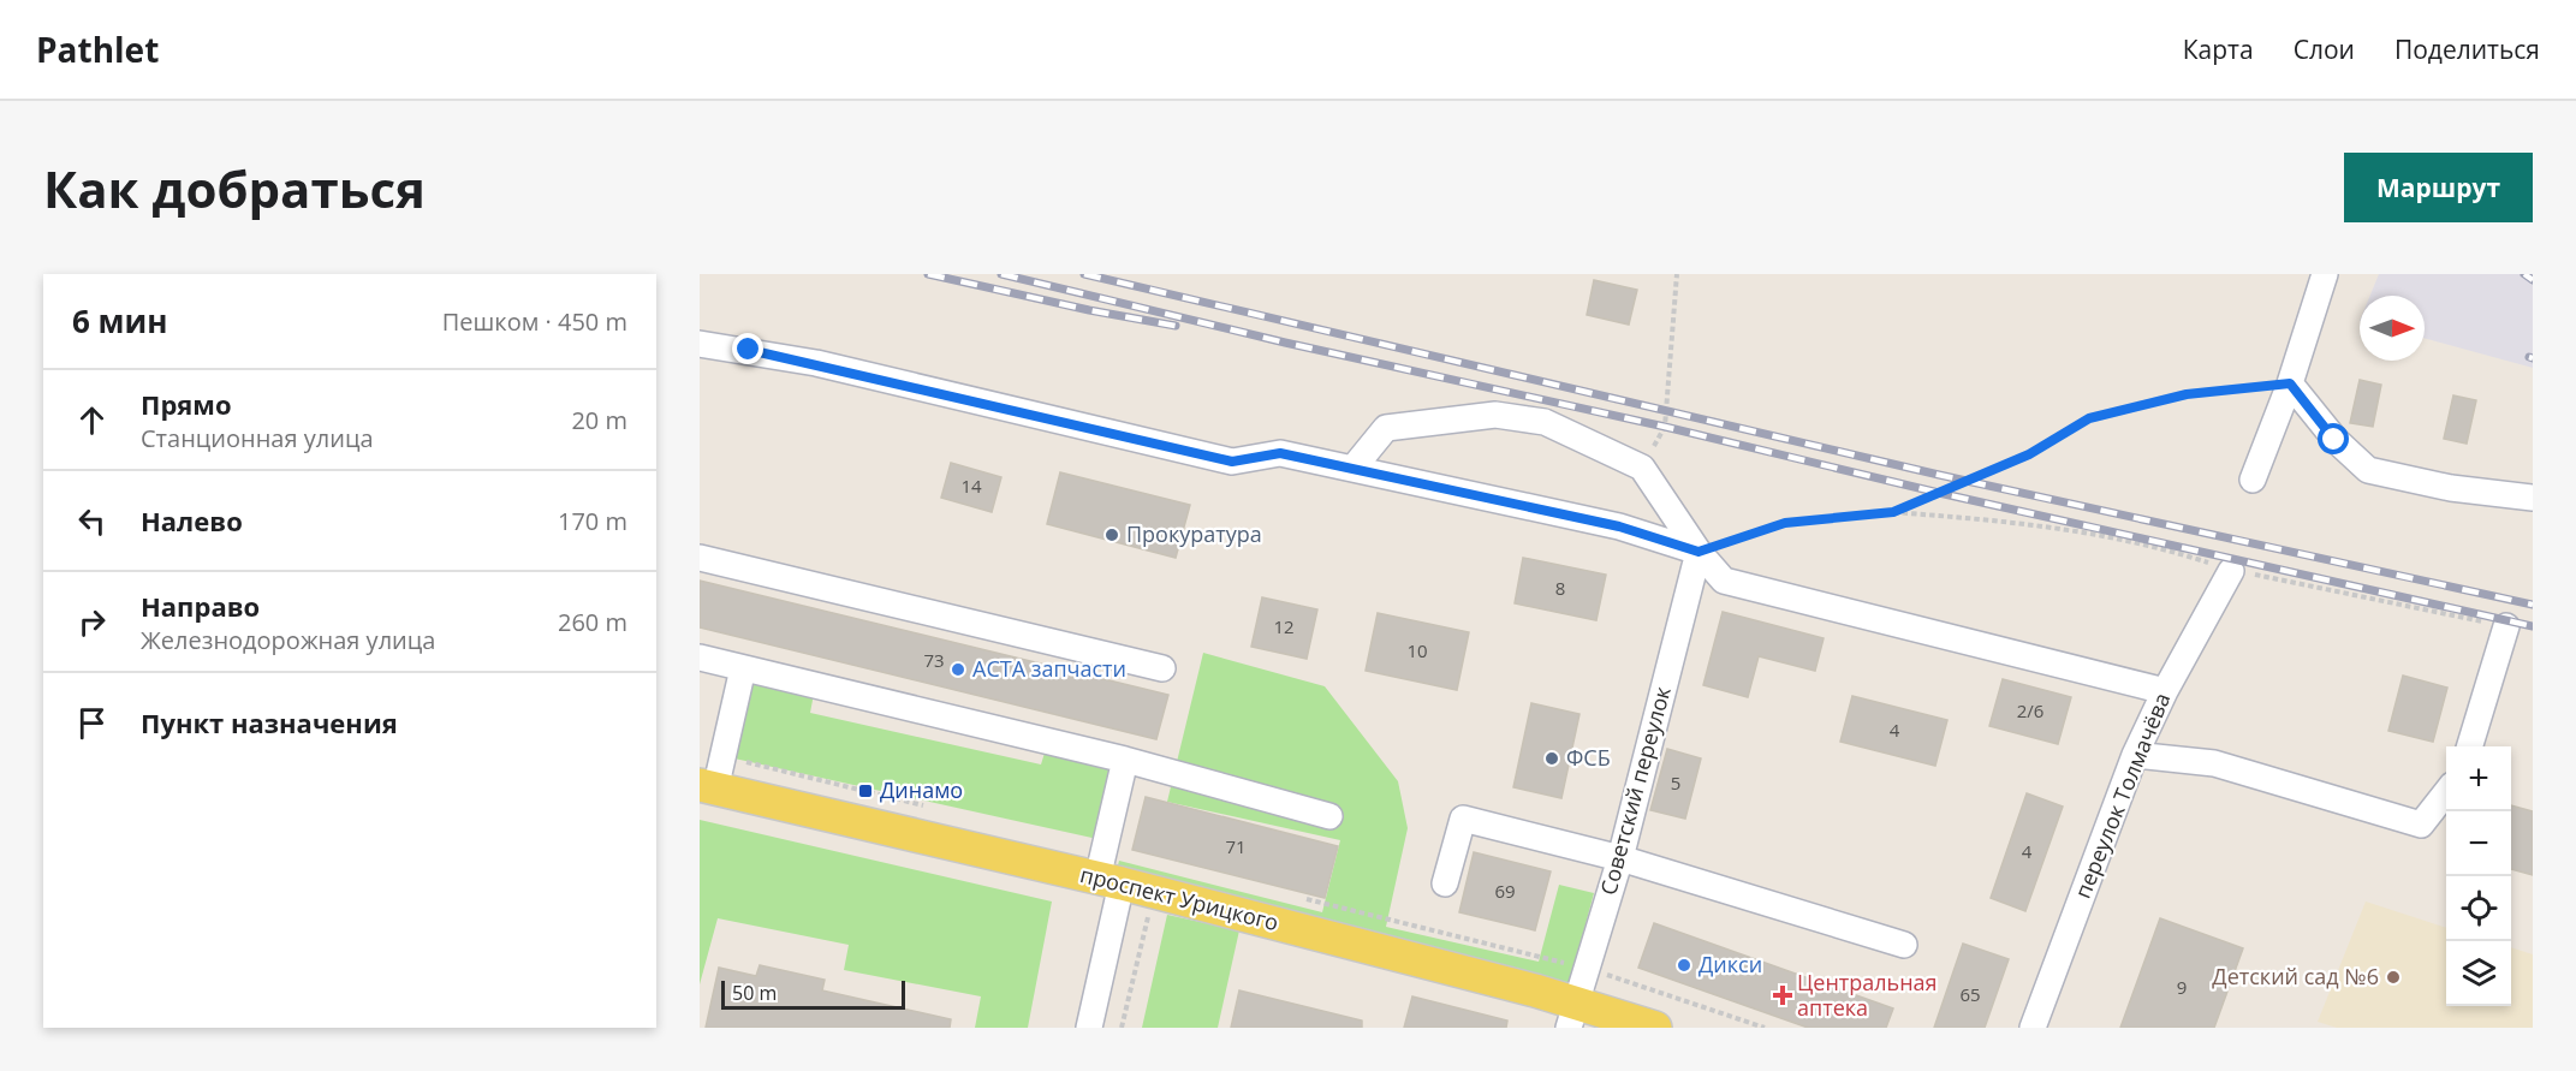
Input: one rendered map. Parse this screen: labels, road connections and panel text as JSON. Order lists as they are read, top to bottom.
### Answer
{
  "streets": {
    "main road": ["проспект Урицкого"],
    "street": ["Советский переулок", "переулок Толмачёва"]
  },
  "crossings": [
    ["Советский переулок", "проспект Урицкого"]
  ],
  "places": {
    "other": [
      "Прокуратура",
      "АСТА запчасти",
      "ФСБ",
      "Дикси",
      "Детский сад №6"
    ],
    "transit": ["Динамо"],
    "health": ["Центральная аптека"]
  },
  "house_numbers": [
    "14",
    "8",
    "12",
    "10",
    "73",
    "2/6",
    "4",
    "5",
    "71",
    "4",
    "69",
    "9",
    "65"
  ],
  "scale_bar": "50 m",
  "north": "right",
  "page": {
    "header": "Pathlet",
    "nav": ["Карта", "Слои", "Поделиться"],
    "buttons": "Маршрут",
    "title": "Как добраться",
    "heading": ["6 мин", "Пешком · 450 m"],
    "list": [
      ["Прямо", "Станционная улица", "20 m"],
      ["Налево", "170 m"],
      ["Направо", "Железнодорожная улица", "260 m"],
      "Пункт назначения"
    ],
    "map_buttons": ["+", "−"],
    "scale": "50 m"
  }
}
